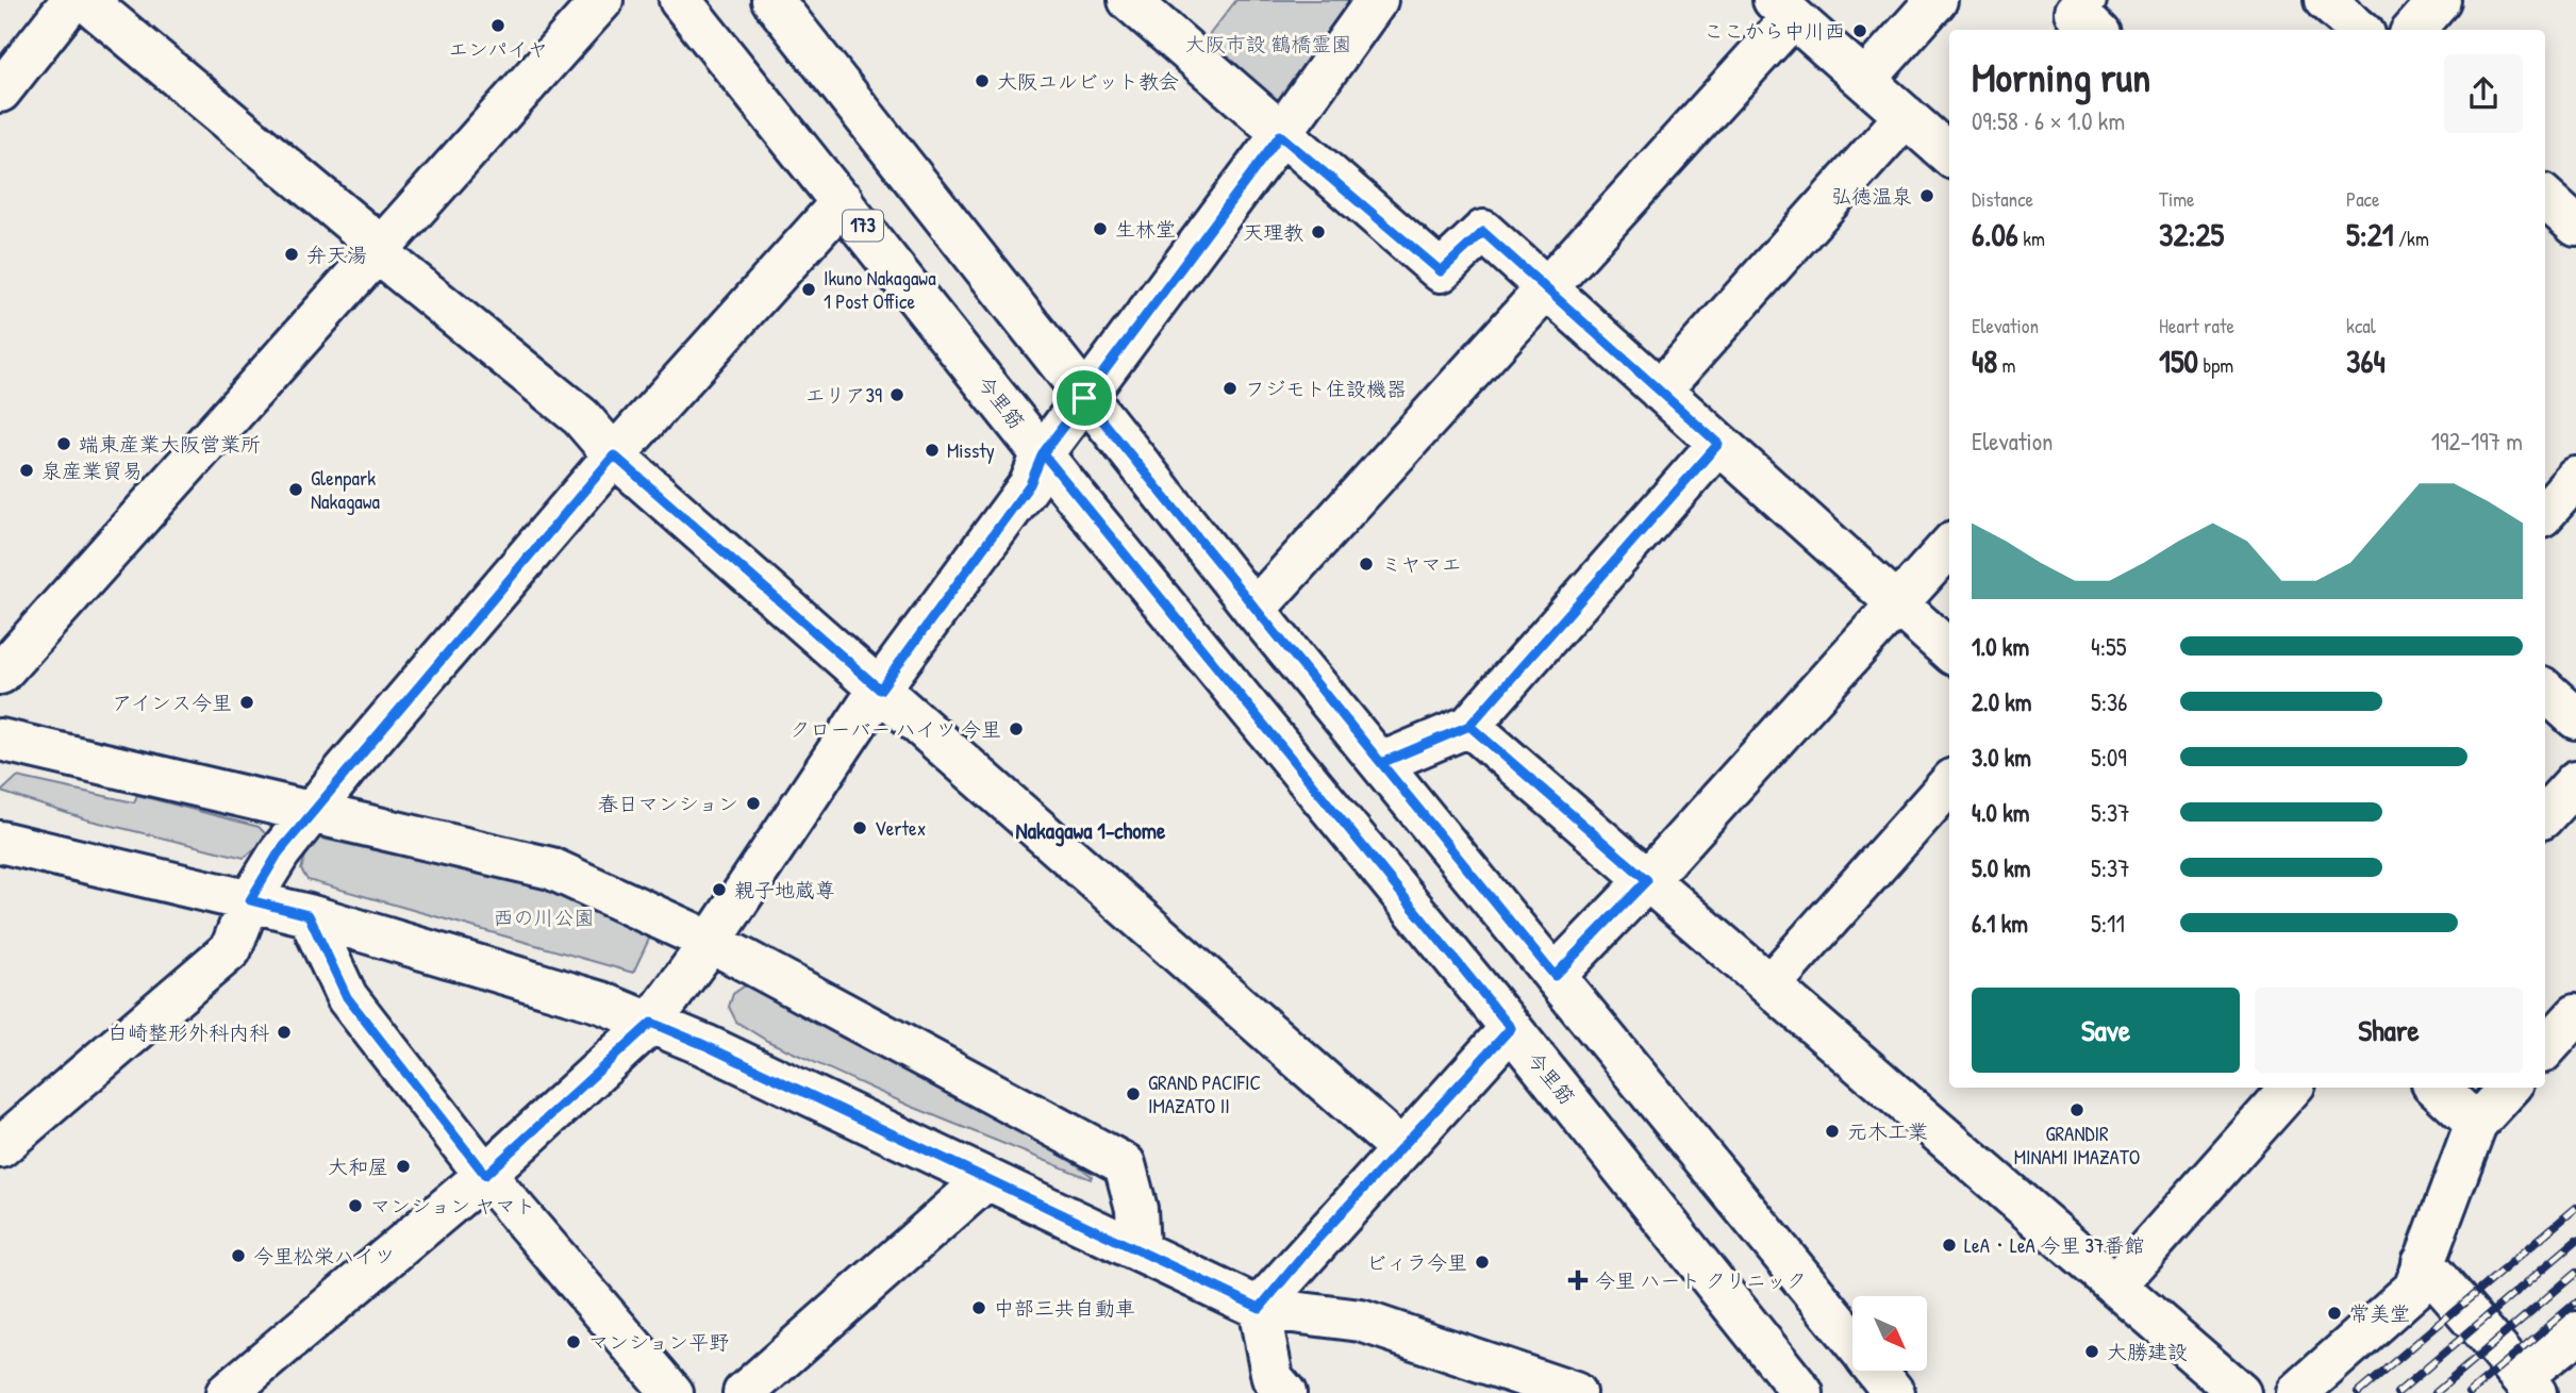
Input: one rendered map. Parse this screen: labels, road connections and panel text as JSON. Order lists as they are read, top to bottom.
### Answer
{
  "streets": {
    "street": ["173", "今里筋"]
  },
  "districts": ["Nakagawa 1-chome"],
  "parks": ["大阪市設 鶴橋霊園", "西の川公園"],
  "places": {
    "other": [
      "エンパイヤ",
      "ここから中川西",
      "大阪ユルビット教会",
      "弘徳温泉",
      "生林堂",
      "天理教",
      "弁天湯",
      "Ikuno Nakagawa 1 Post Office",
      "フジモト住設機器",
      "エリア39",
      "端東産業大阪営業所",
      "Missty",
      "泉産業貿易",
      "Glenpark Nakagawa",
      "ミヤマエ",
      "アインス今里",
      "クローバー ハイツ 今里",
      "春日マンション",
      "Vertex",
      "親子地蔵尊",
      "白崎整形外科内科",
      "GRAND PACIFIC IMAZATO II",
      "GRANDIR MINAMI IMAZATO",
      "元木工業",
      "大和屋",
      "マンション ヤマト",
      "LeA・LeA 今里 37番館",
      "今里松栄ハイツ",
      "ビィラ今里",
      "中部三共自動車",
      "常美堂",
      "マンション平野",
      "大勝建設"
    ],
    "health": ["今里 ハート クリニック"]
  },
  "north": "bottom right",
  "page": {
    "heading": ["Morning run", "09:58 · 6 × 1.0 km"],
    "stats": [
      ["Distance", "6.06 km"],
      ["Time", "32:25"],
      ["Pace", "5:21 /km"],
      ["Elevation", "48 m"],
      ["Heart rate", "150 bpm"],
      ["kcal", "364"]
    ],
    "chart": ["Elevation", "192–197 m"],
    "list": [
      {
        "name": "1.0 km",
        "note": "4:55"
      },
      {
        "name": "2.0 km",
        "note": "5:36"
      },
      {
        "name": "3.0 km",
        "note": "5:09"
      },
      {
        "name": "4.0 km",
        "note": "5:37"
      },
      {
        "name": "5.0 km",
        "note": "5:37"
      },
      {
        "name": "6.1 km",
        "note": "5:11"
      }
    ],
    "buttons": ["Save", "Share"]
  }
}
